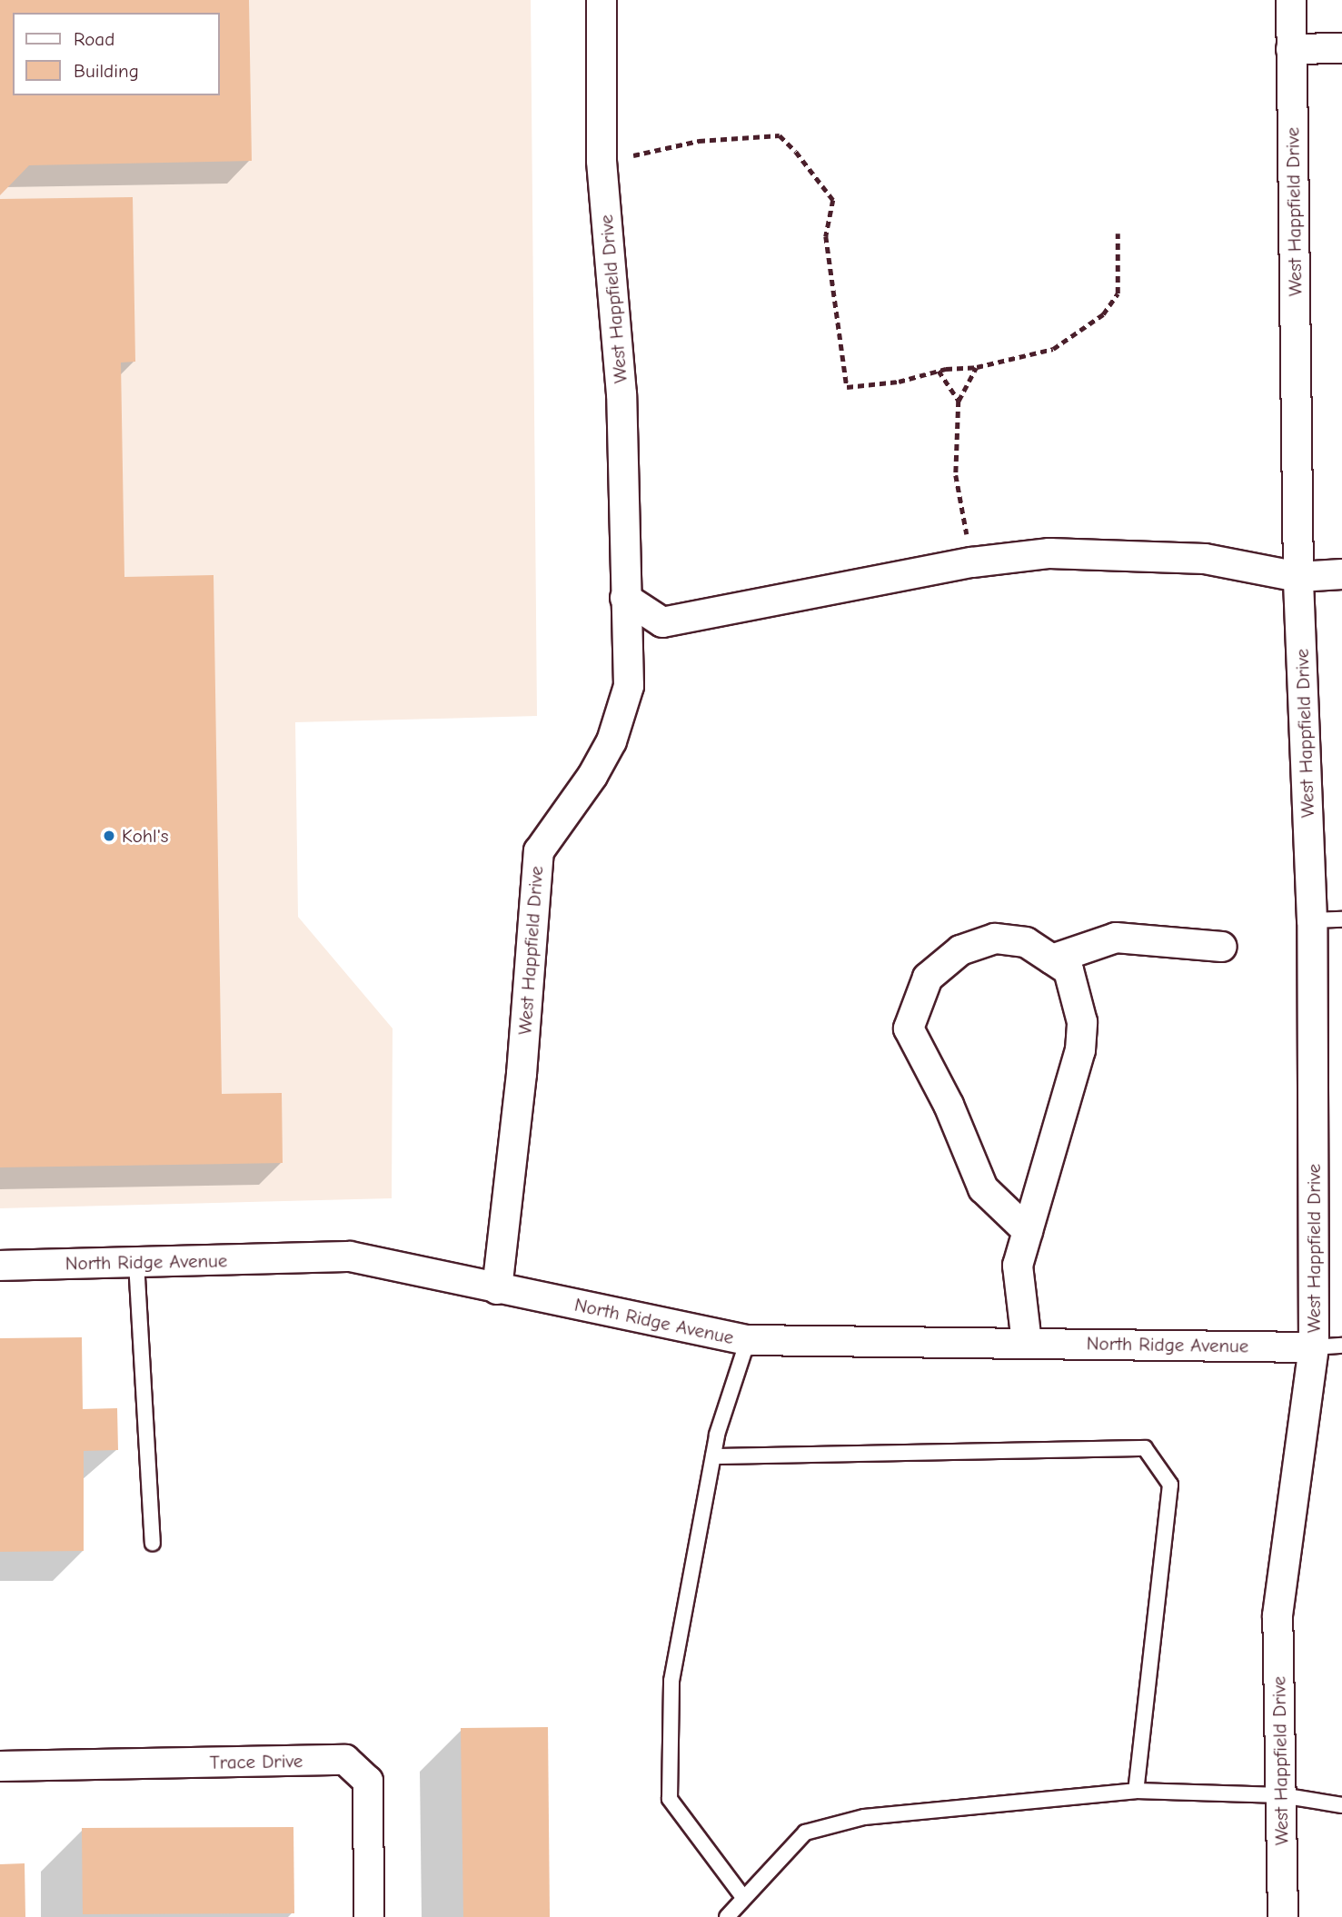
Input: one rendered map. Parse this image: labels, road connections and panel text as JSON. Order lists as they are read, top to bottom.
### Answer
{
  "streets": {
    "street": ["West Happfield Drive", "North Ridge Avenue", "Trace Drive"]
  },
  "crossings": [
    ["West Happfield Drive", "North Ridge Avenue"]
  ],
  "places": ["Kohl's"],
  "legend": ["Road", "Building"]
}
